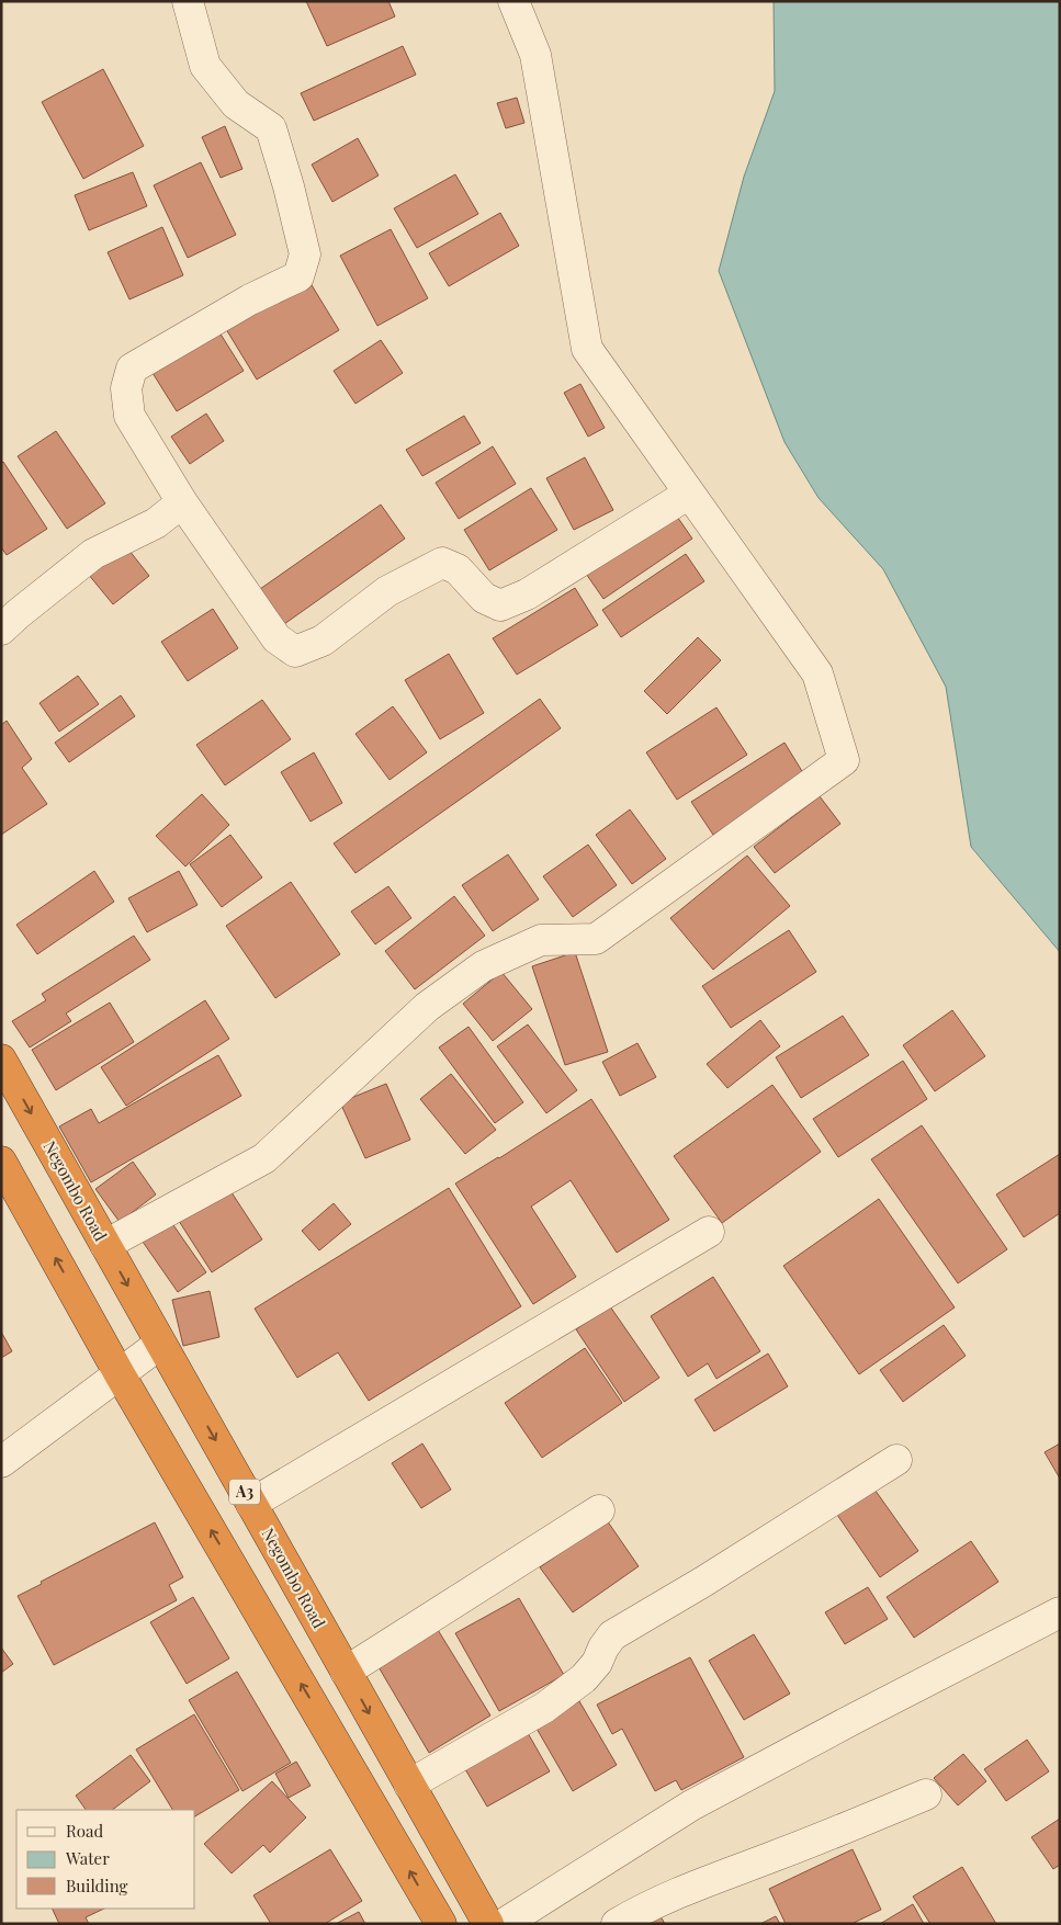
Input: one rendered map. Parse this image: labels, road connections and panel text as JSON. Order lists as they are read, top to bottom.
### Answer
{
  "streets": {
    "highway": ["Negombo Road", "A3"]
  },
  "legend": ["Road", "Water", "Building"]
}
